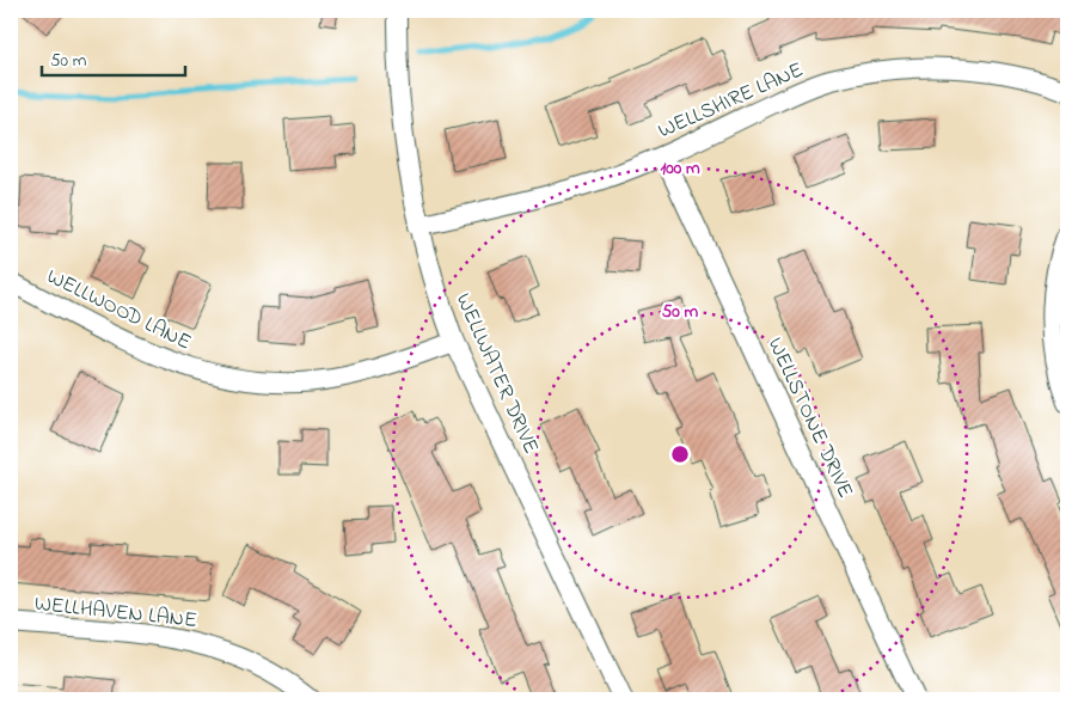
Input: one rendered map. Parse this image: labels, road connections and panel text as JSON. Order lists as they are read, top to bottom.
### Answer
{
  "streets": {
    "street": [
      "WELLSHIRE LANE",
      "WELLWOOD LANE",
      "WELLWATER DRIVE",
      "WELLSTONE DRIVE",
      "WELLHAVEN LANE"
    ]
  },
  "crossings": [
    ["WELLSHIRE LANE", "WELLWATER DRIVE"],
    ["WELLSHIRE LANE", "WELLSTONE DRIVE"],
    ["WELLWOOD LANE", "WELLWATER DRIVE"]
  ],
  "scale_bar": "50 m",
  "rings": ["100 m", "50 m"]
}
